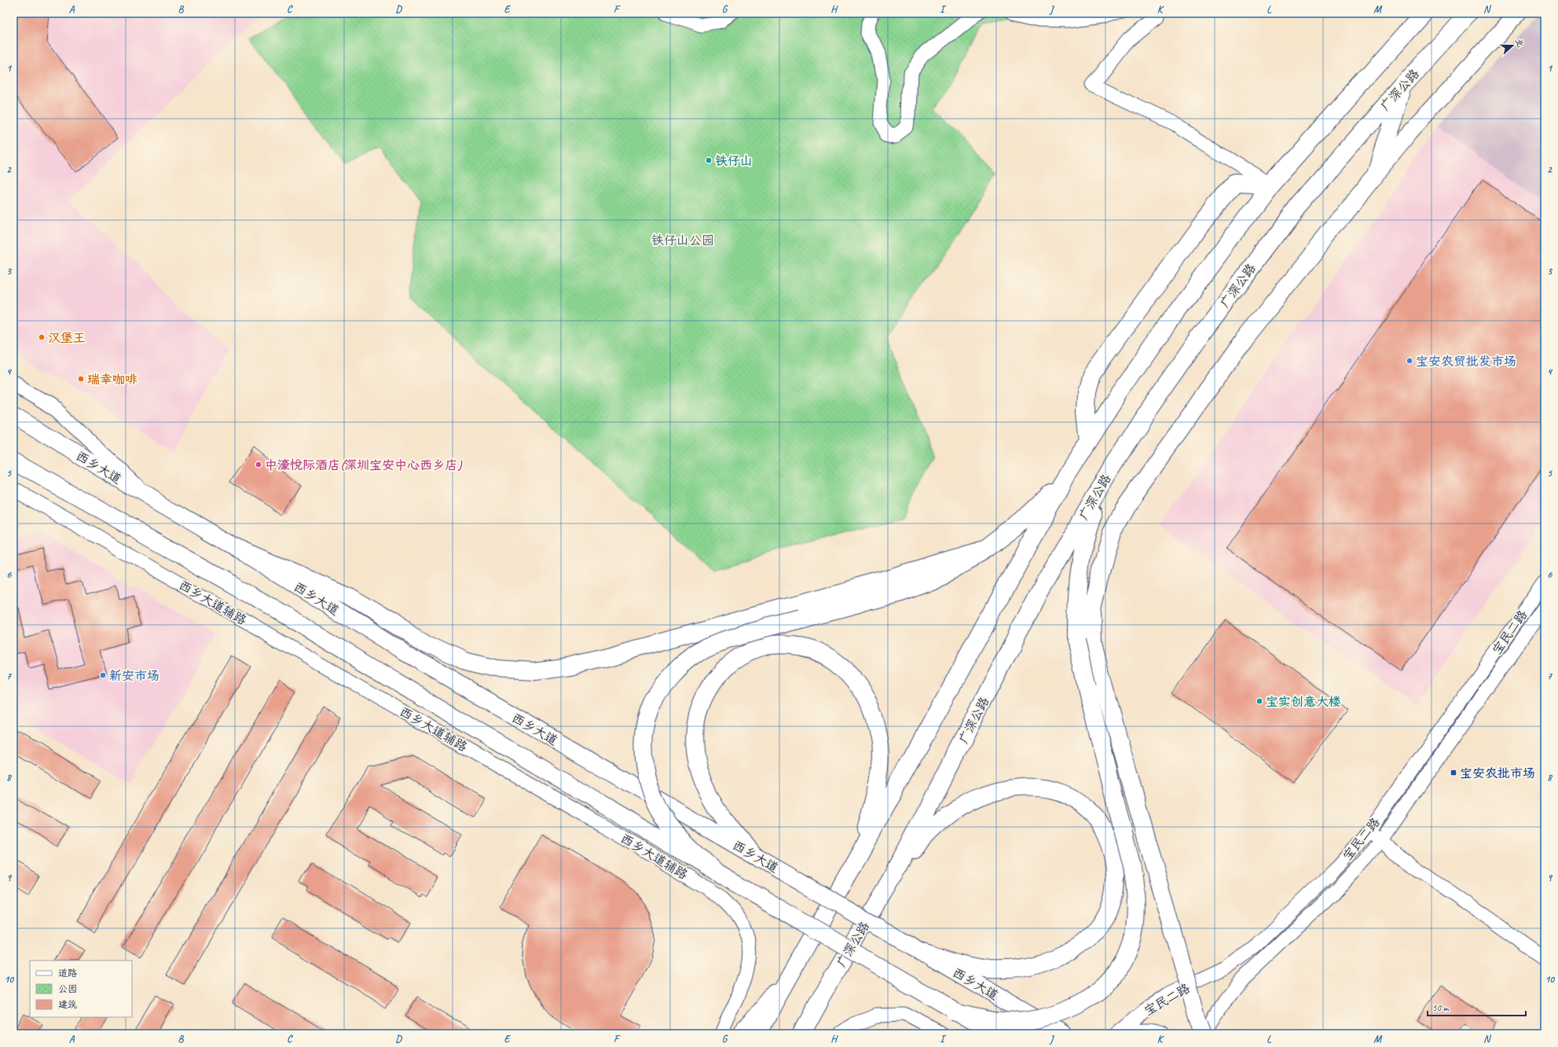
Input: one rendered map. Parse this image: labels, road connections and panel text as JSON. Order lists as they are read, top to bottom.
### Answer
{
  "streets": {
    "highway": ["广深公路"],
    "main road": ["西乡大道"],
    "street": ["西乡大道辅路", "宝民二路"]
  },
  "parks": ["铁仔山公园"],
  "places": {
    "other": [
      "铁仔山",
      "汉堡王",
      "宝安农贸批发市场",
      "瑞幸咖啡",
      "中濠悦际酒店(深圳宝安中心西乡店)",
      "新安市场",
      "宝实创意大楼"
    ],
    "transit": ["宝安农批市场"]
  },
  "legend": ["道路", "公园", "建筑"],
  "scale_bar": "50 m",
  "north": "right",
  "grid": {
    "columns": [
      "A",
      "B",
      "C",
      "D",
      "E",
      "F",
      "G",
      "H",
      "I",
      "J",
      "K",
      "L",
      "M",
      "N"
    ],
    "rows": [
      "1",
      "2",
      "3",
      "4",
      "5",
      "6",
      "7",
      "8",
      "9",
      "10"
    ]
  }
}
